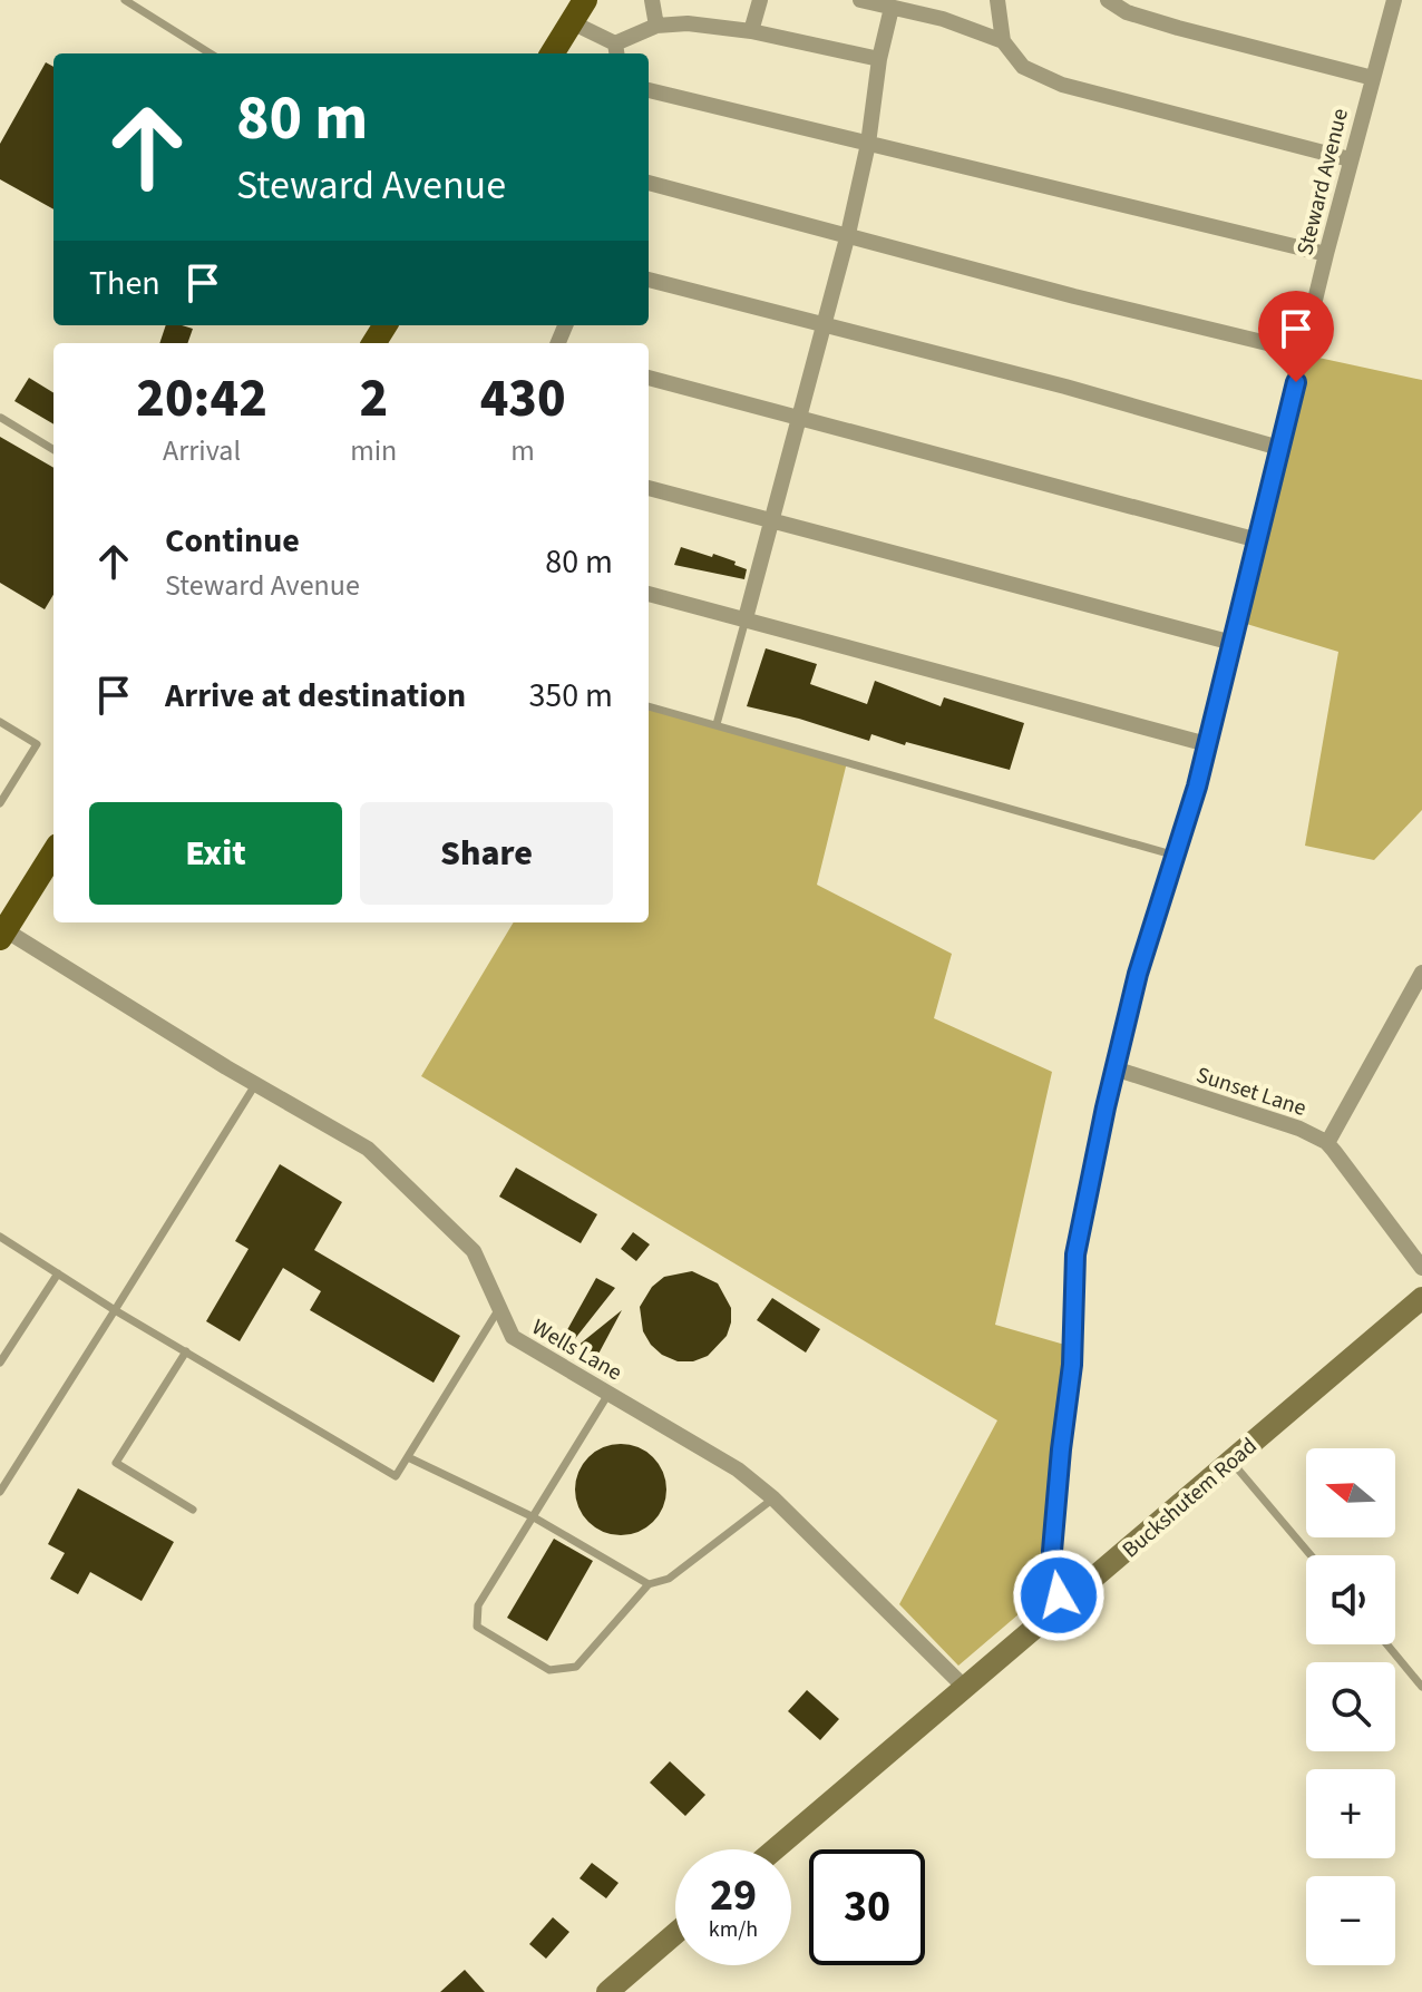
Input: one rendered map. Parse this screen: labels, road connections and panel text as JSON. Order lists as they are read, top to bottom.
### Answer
{
  "streets": {
    "main road": ["Buckshutem Road"],
    "street": ["Steward Avenue", "Sunset Lane", "Wells Lane"]
  },
  "crossings": [
    ["Steward Avenue", "Sunset Lane"],
    ["Steward Avenue", "Buckshutem Road"],
    ["Wells Lane", "Buckshutem Road"]
  ],
  "north": "left",
  "page": {
    "turn": ["80 m", "Steward Avenue"],
    "then": "Then",
    "eta": [
      "20:42",
      "Arrival",
      "2",
      "min",
      "430",
      "m"
    ],
    "list": [
      {
        "name": "Continue",
        "note": "Steward Avenue",
        "value": "80 m"
      },
      {
        "name": "Arrive at destination",
        "value": "350 m"
      }
    ],
    "buttons": ["Exit", "Share"],
    "map_buttons": ["+", "−"],
    "speed": "29 km/h",
    "limit": "30"
  }
}
